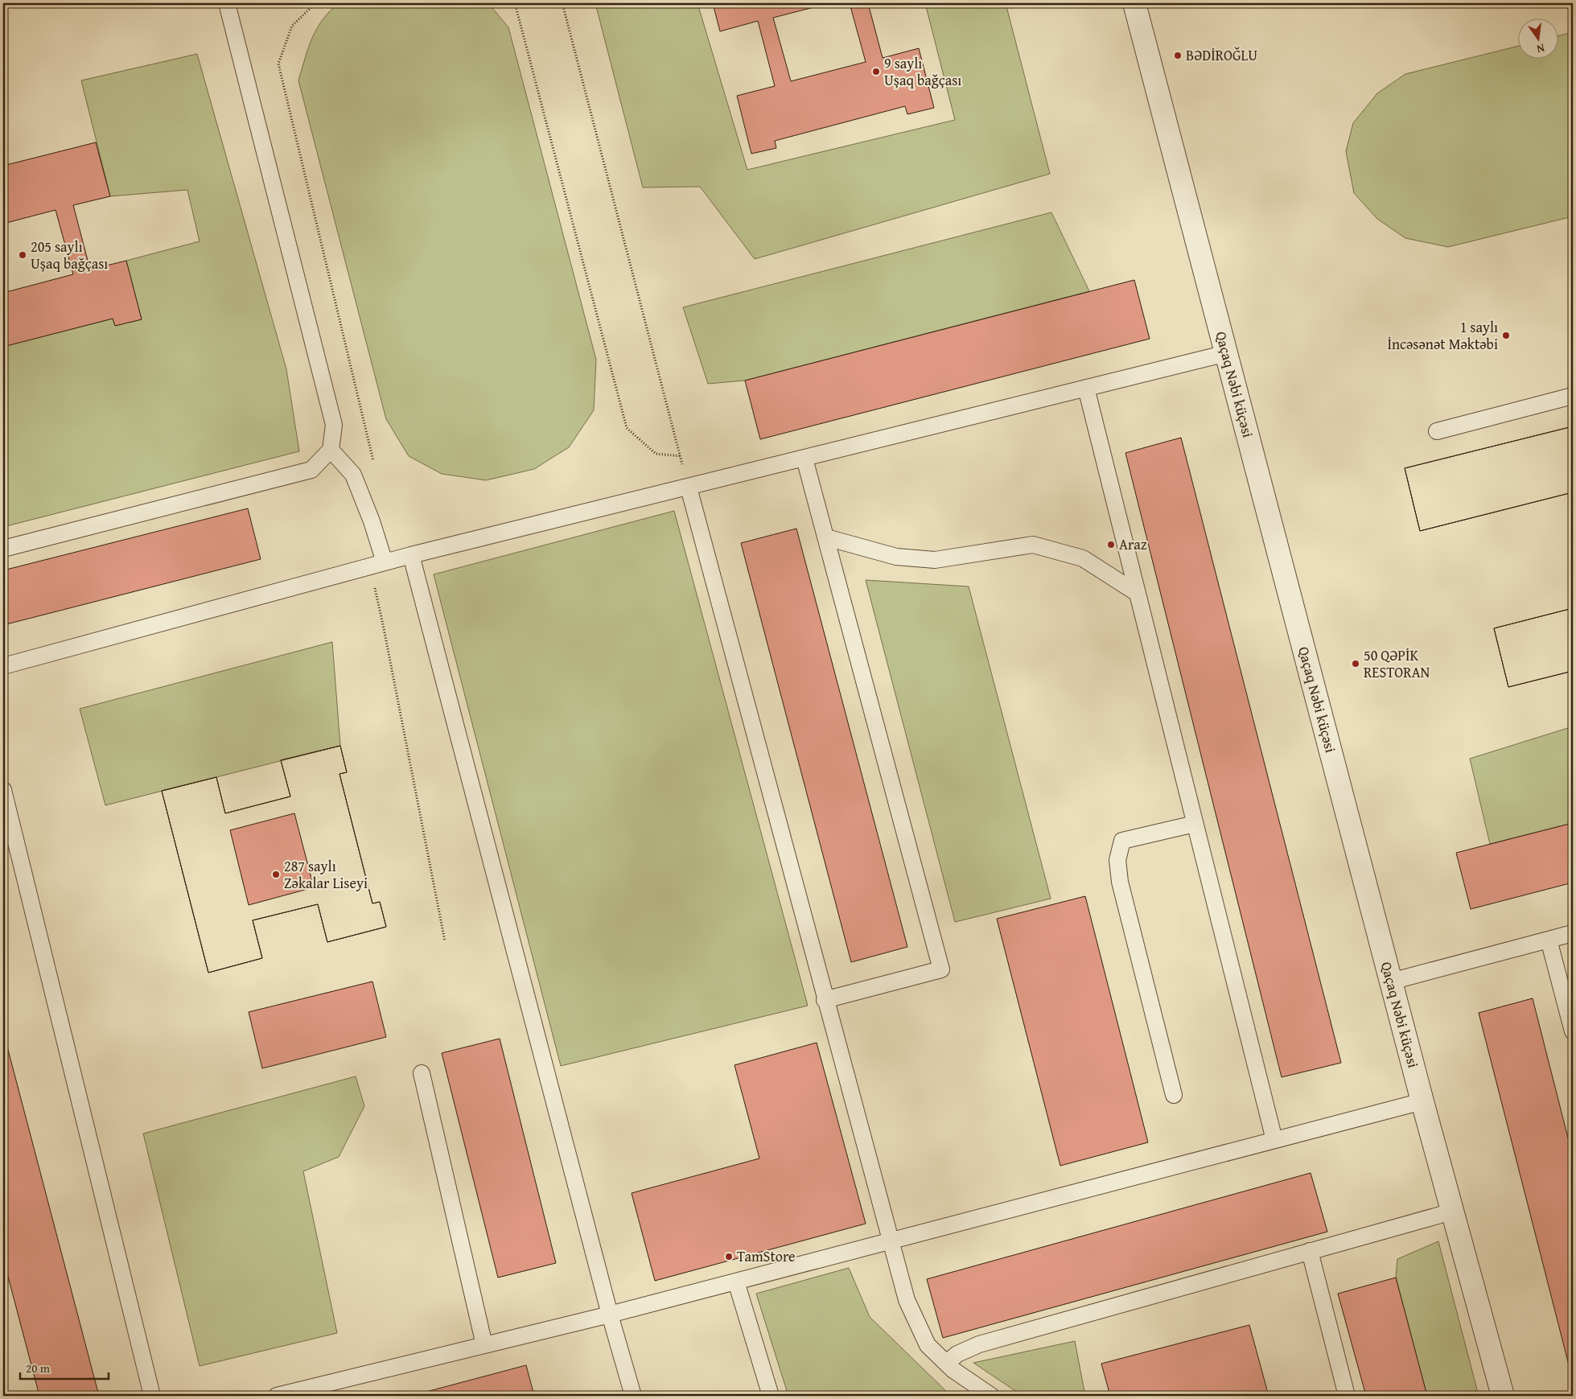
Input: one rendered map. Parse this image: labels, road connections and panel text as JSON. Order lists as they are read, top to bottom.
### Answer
{
  "streets": {
    "street": ["Qaçaq Nəbi küçəsi"]
  },
  "places": [
    "BƏDİROĞLU",
    "9 saylı Uşaq bağçası",
    "205 saylı Uşaq bağçası",
    "1 saylı İncəsənət Məktəbi",
    "Araz",
    "50 QƏPİK RESTORAN",
    "287 saylı Zəkalar Liseyi",
    "TamStore"
  ],
  "scale_bar": "20 m",
  "north": "bottom"
}
